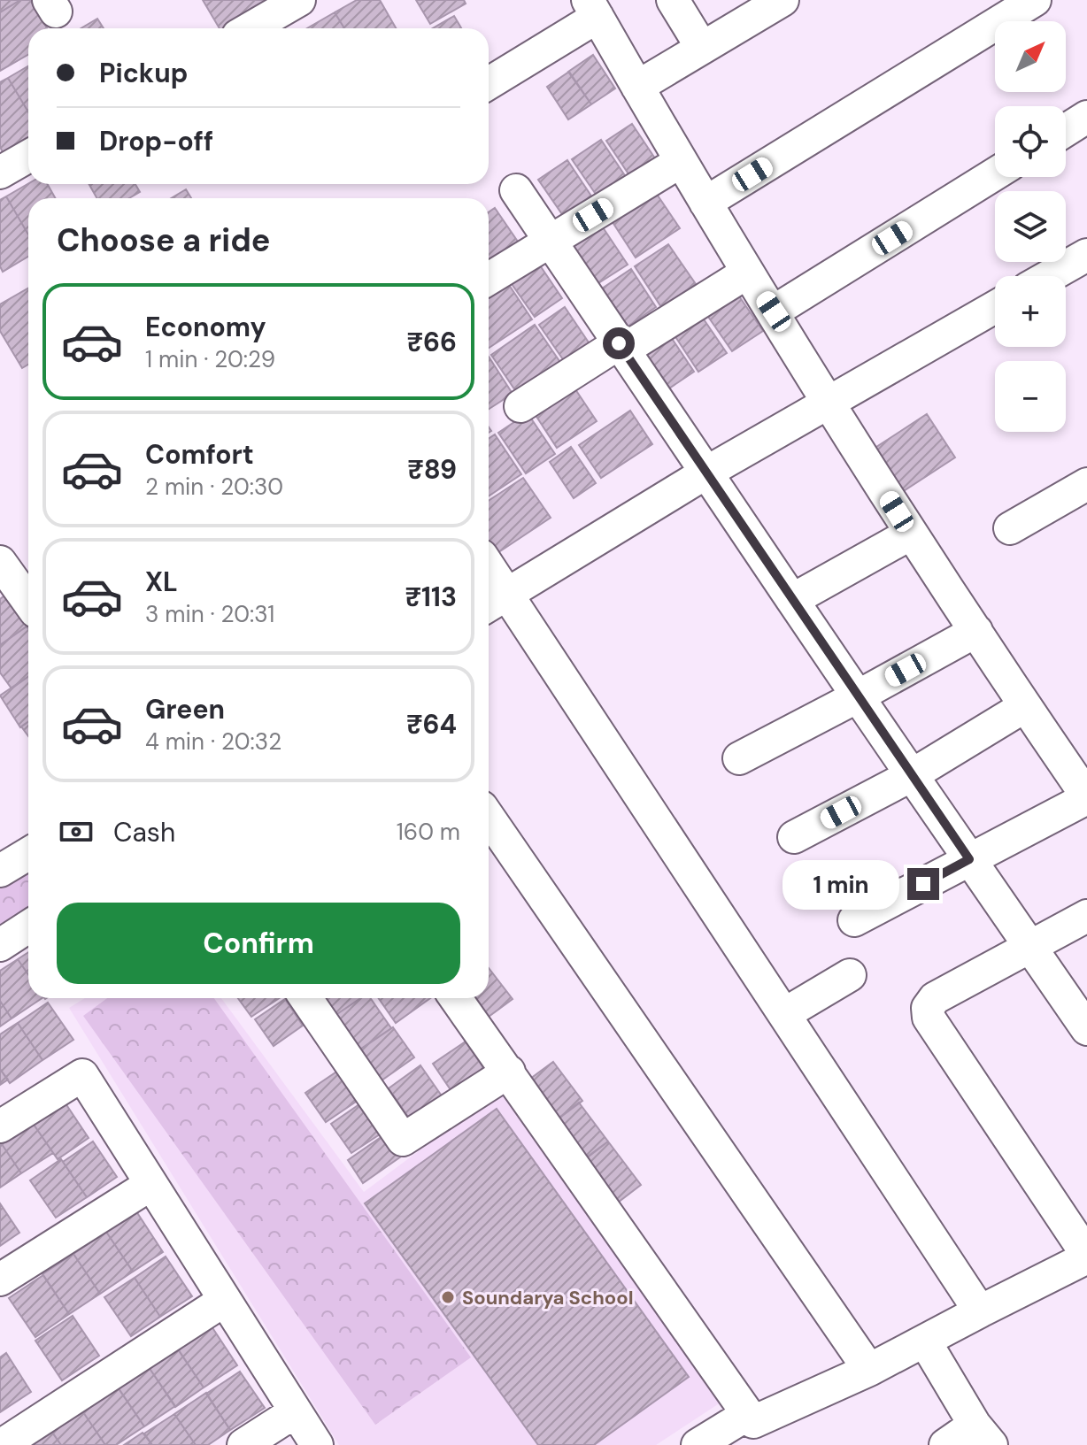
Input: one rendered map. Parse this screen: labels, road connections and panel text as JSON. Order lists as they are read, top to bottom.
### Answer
{
  "places": ["Soundarya School"],
  "north": "top right",
  "page": {
    "map_buttons": ["+", "−"],
    "banner": ["Pickup", "Drop-off"],
    "heading": "Choose a ride",
    "list": [
      {
        "name": "Economy",
        "note": "1 min · 20:29",
        "value": "₹66"
      },
      {
        "name": "Comfort",
        "note": "2 min · 20:30",
        "value": "₹89"
      },
      {
        "name": "XL",
        "note": "3 min · 20:31",
        "value": "₹113"
      },
      {
        "name": "Green",
        "note": "4 min · 20:32",
        "value": "₹64"
      }
    ],
    "pay": ["Cash", "160 m"],
    "bubble": "1 min",
    "buttons": "Confirm"
  }
}
